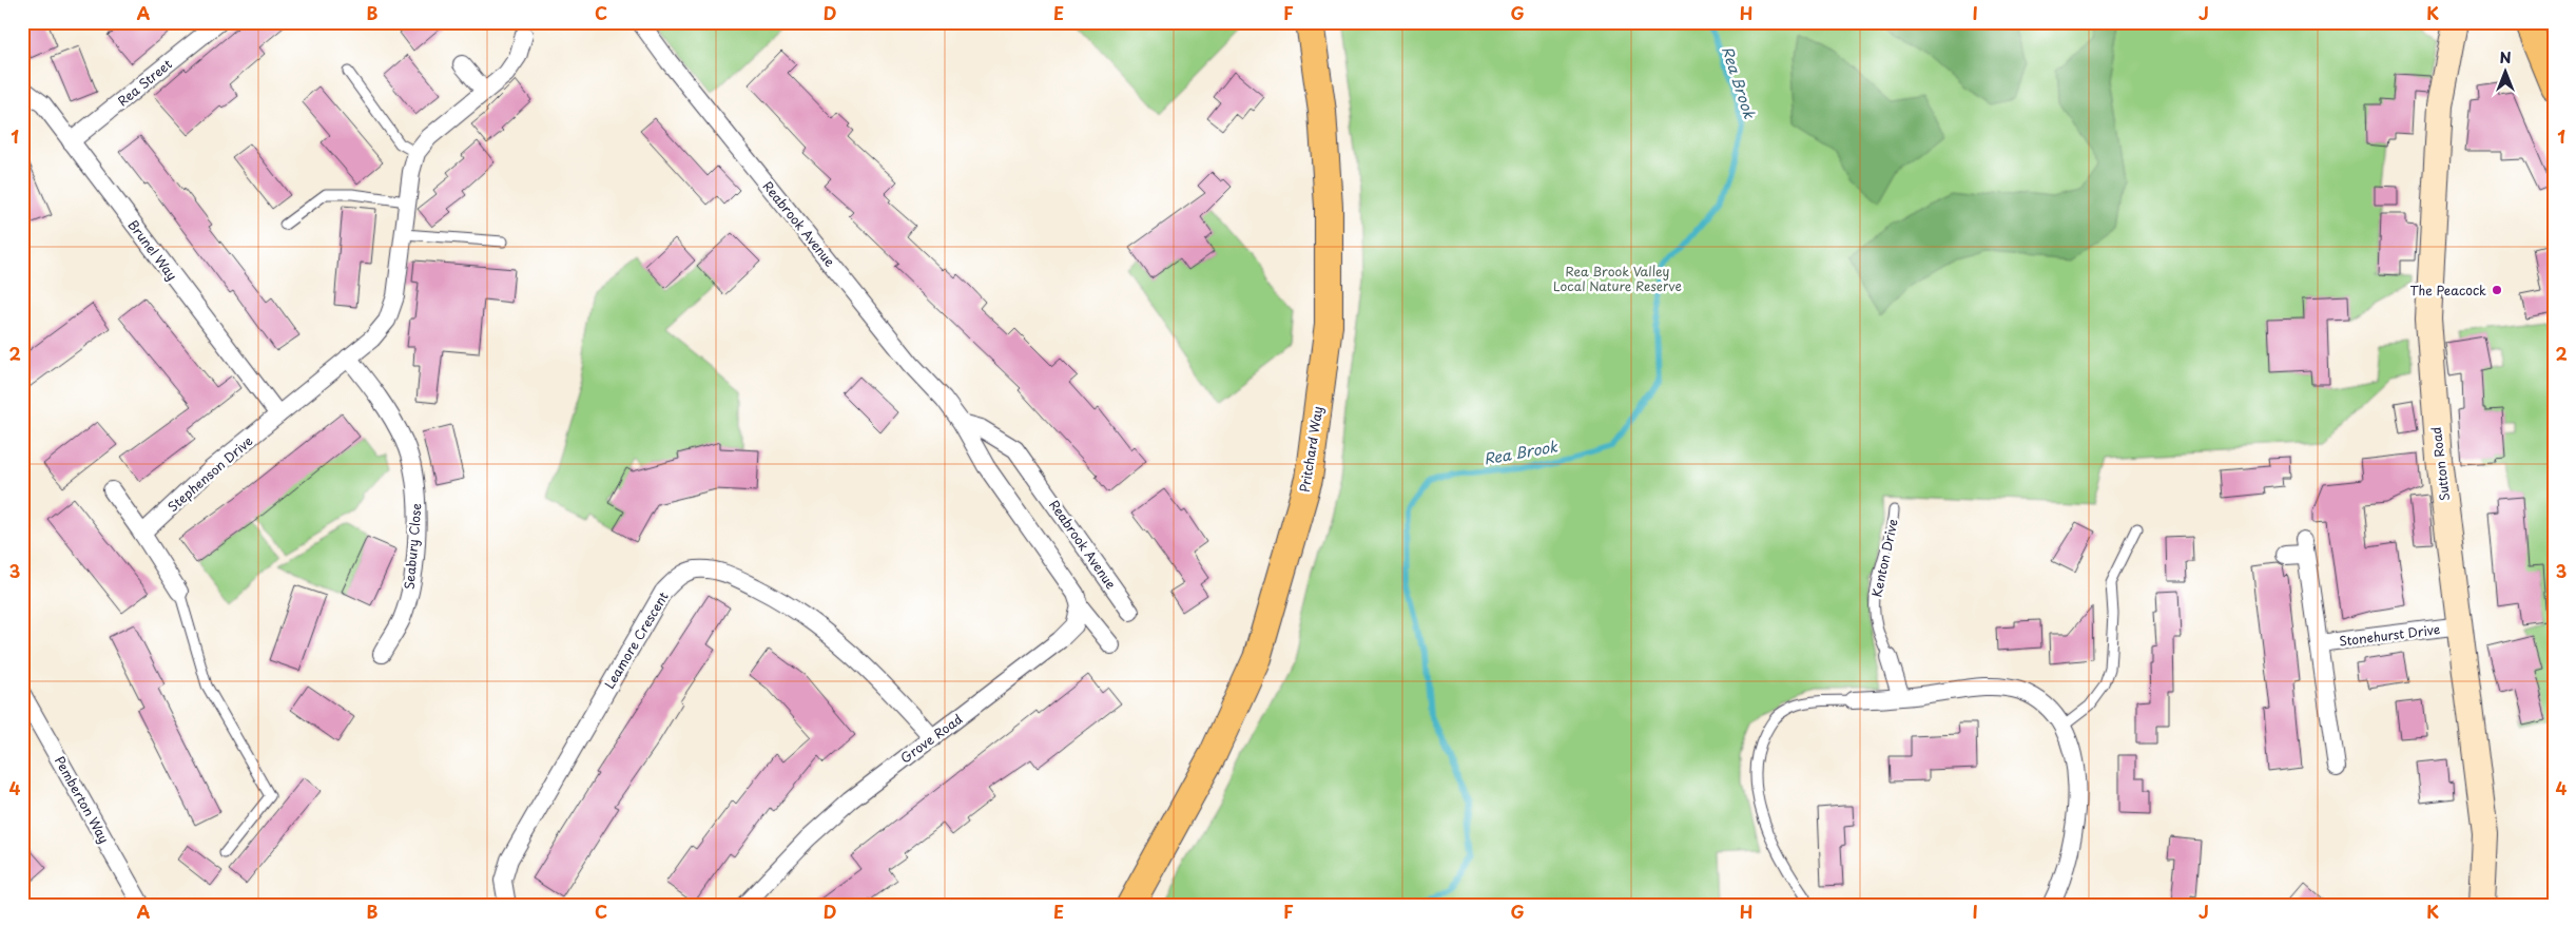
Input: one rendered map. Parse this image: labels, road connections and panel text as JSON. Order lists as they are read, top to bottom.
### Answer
{
  "streets": {
    "main road": ["Pritchard Way"],
    "street": [
      "Rea Street",
      "Reabrook Avenue",
      "Brunel Way",
      "Sutton Road",
      "Stephenson Drive",
      "Seabury Close",
      "Kenton Drive",
      "Stonehurst Drive",
      "Leamore Crescent",
      "Grove Road",
      "Pemberton Way"
    ]
  },
  "crossings": [
    ["Rea Street", "Brunel Way"],
    ["Reabrook Avenue", "Grove Road"],
    ["Brunel Way", "Stephenson Drive"],
    ["Sutton Road", "Stonehurst Drive"],
    ["Leamore Crescent", "Grove Road"]
  ],
  "water": ["Rea Brook"],
  "parks": ["Rea Brook Valley Local Nature Reserve"],
  "places": ["The Peacock"],
  "north": "top",
  "grid": {
    "columns": [
      "A",
      "B",
      "C",
      "D",
      "E",
      "F",
      "G",
      "H",
      "I",
      "J",
      "K"
    ],
    "rows": [
      "1",
      "2",
      "3",
      "4"
    ]
  }
}
